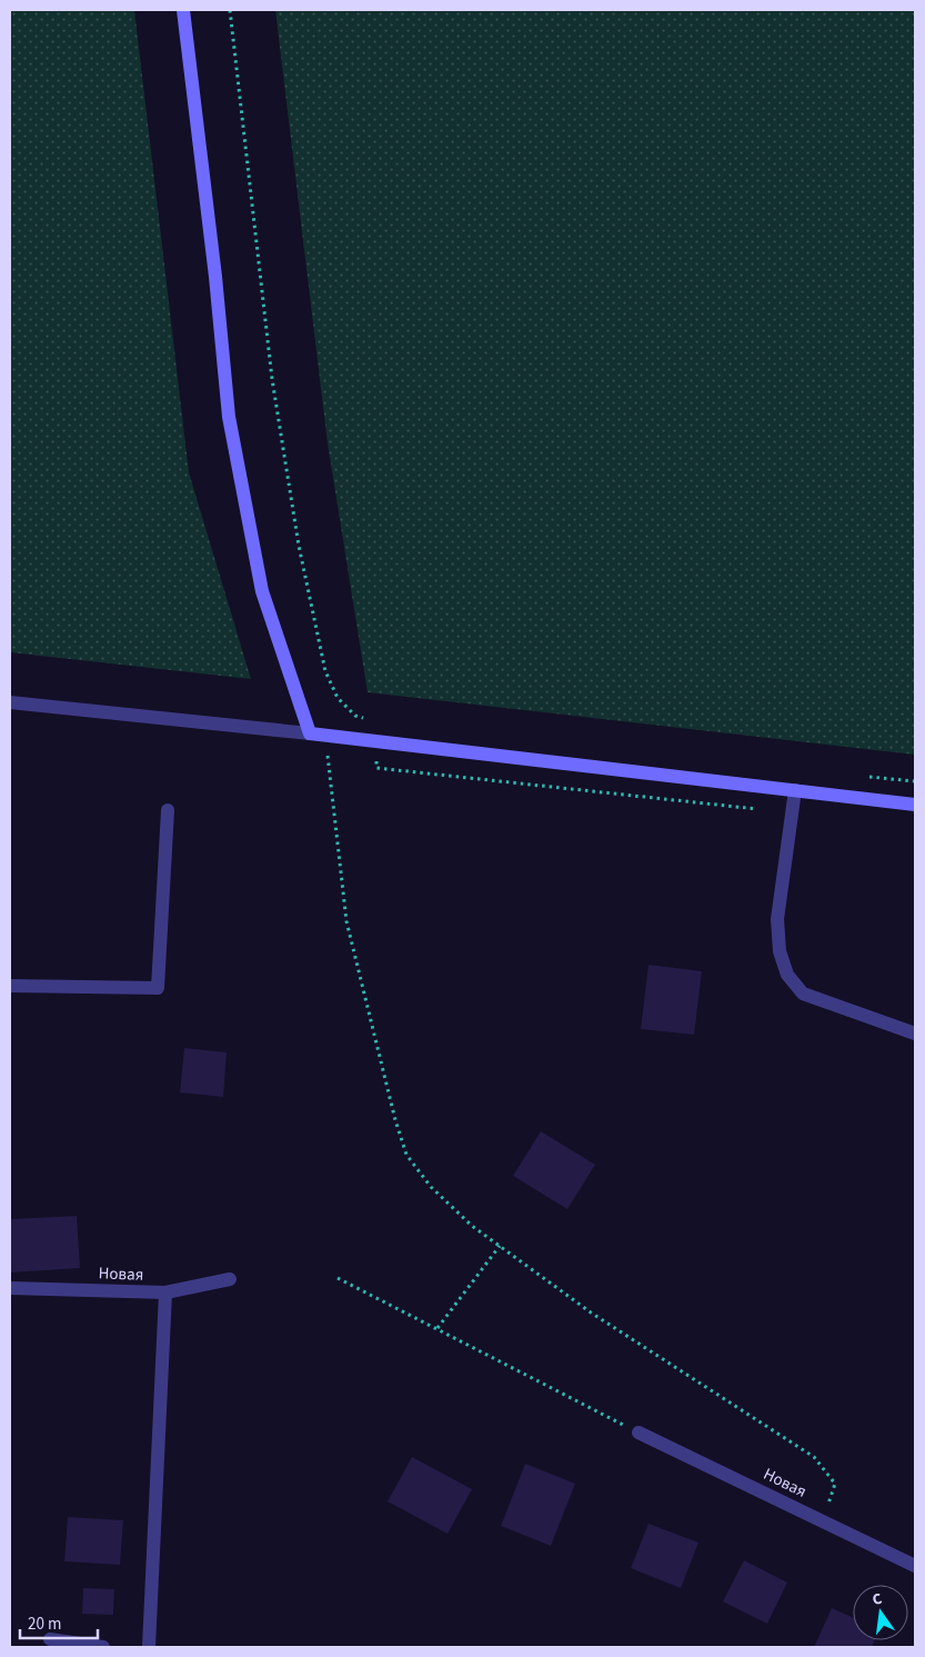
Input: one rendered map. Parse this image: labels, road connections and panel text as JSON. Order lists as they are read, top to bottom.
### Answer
{
  "streets": {
    "street": ["Новая"]
  },
  "scale_bar": "20 m",
  "north": "top"
}
